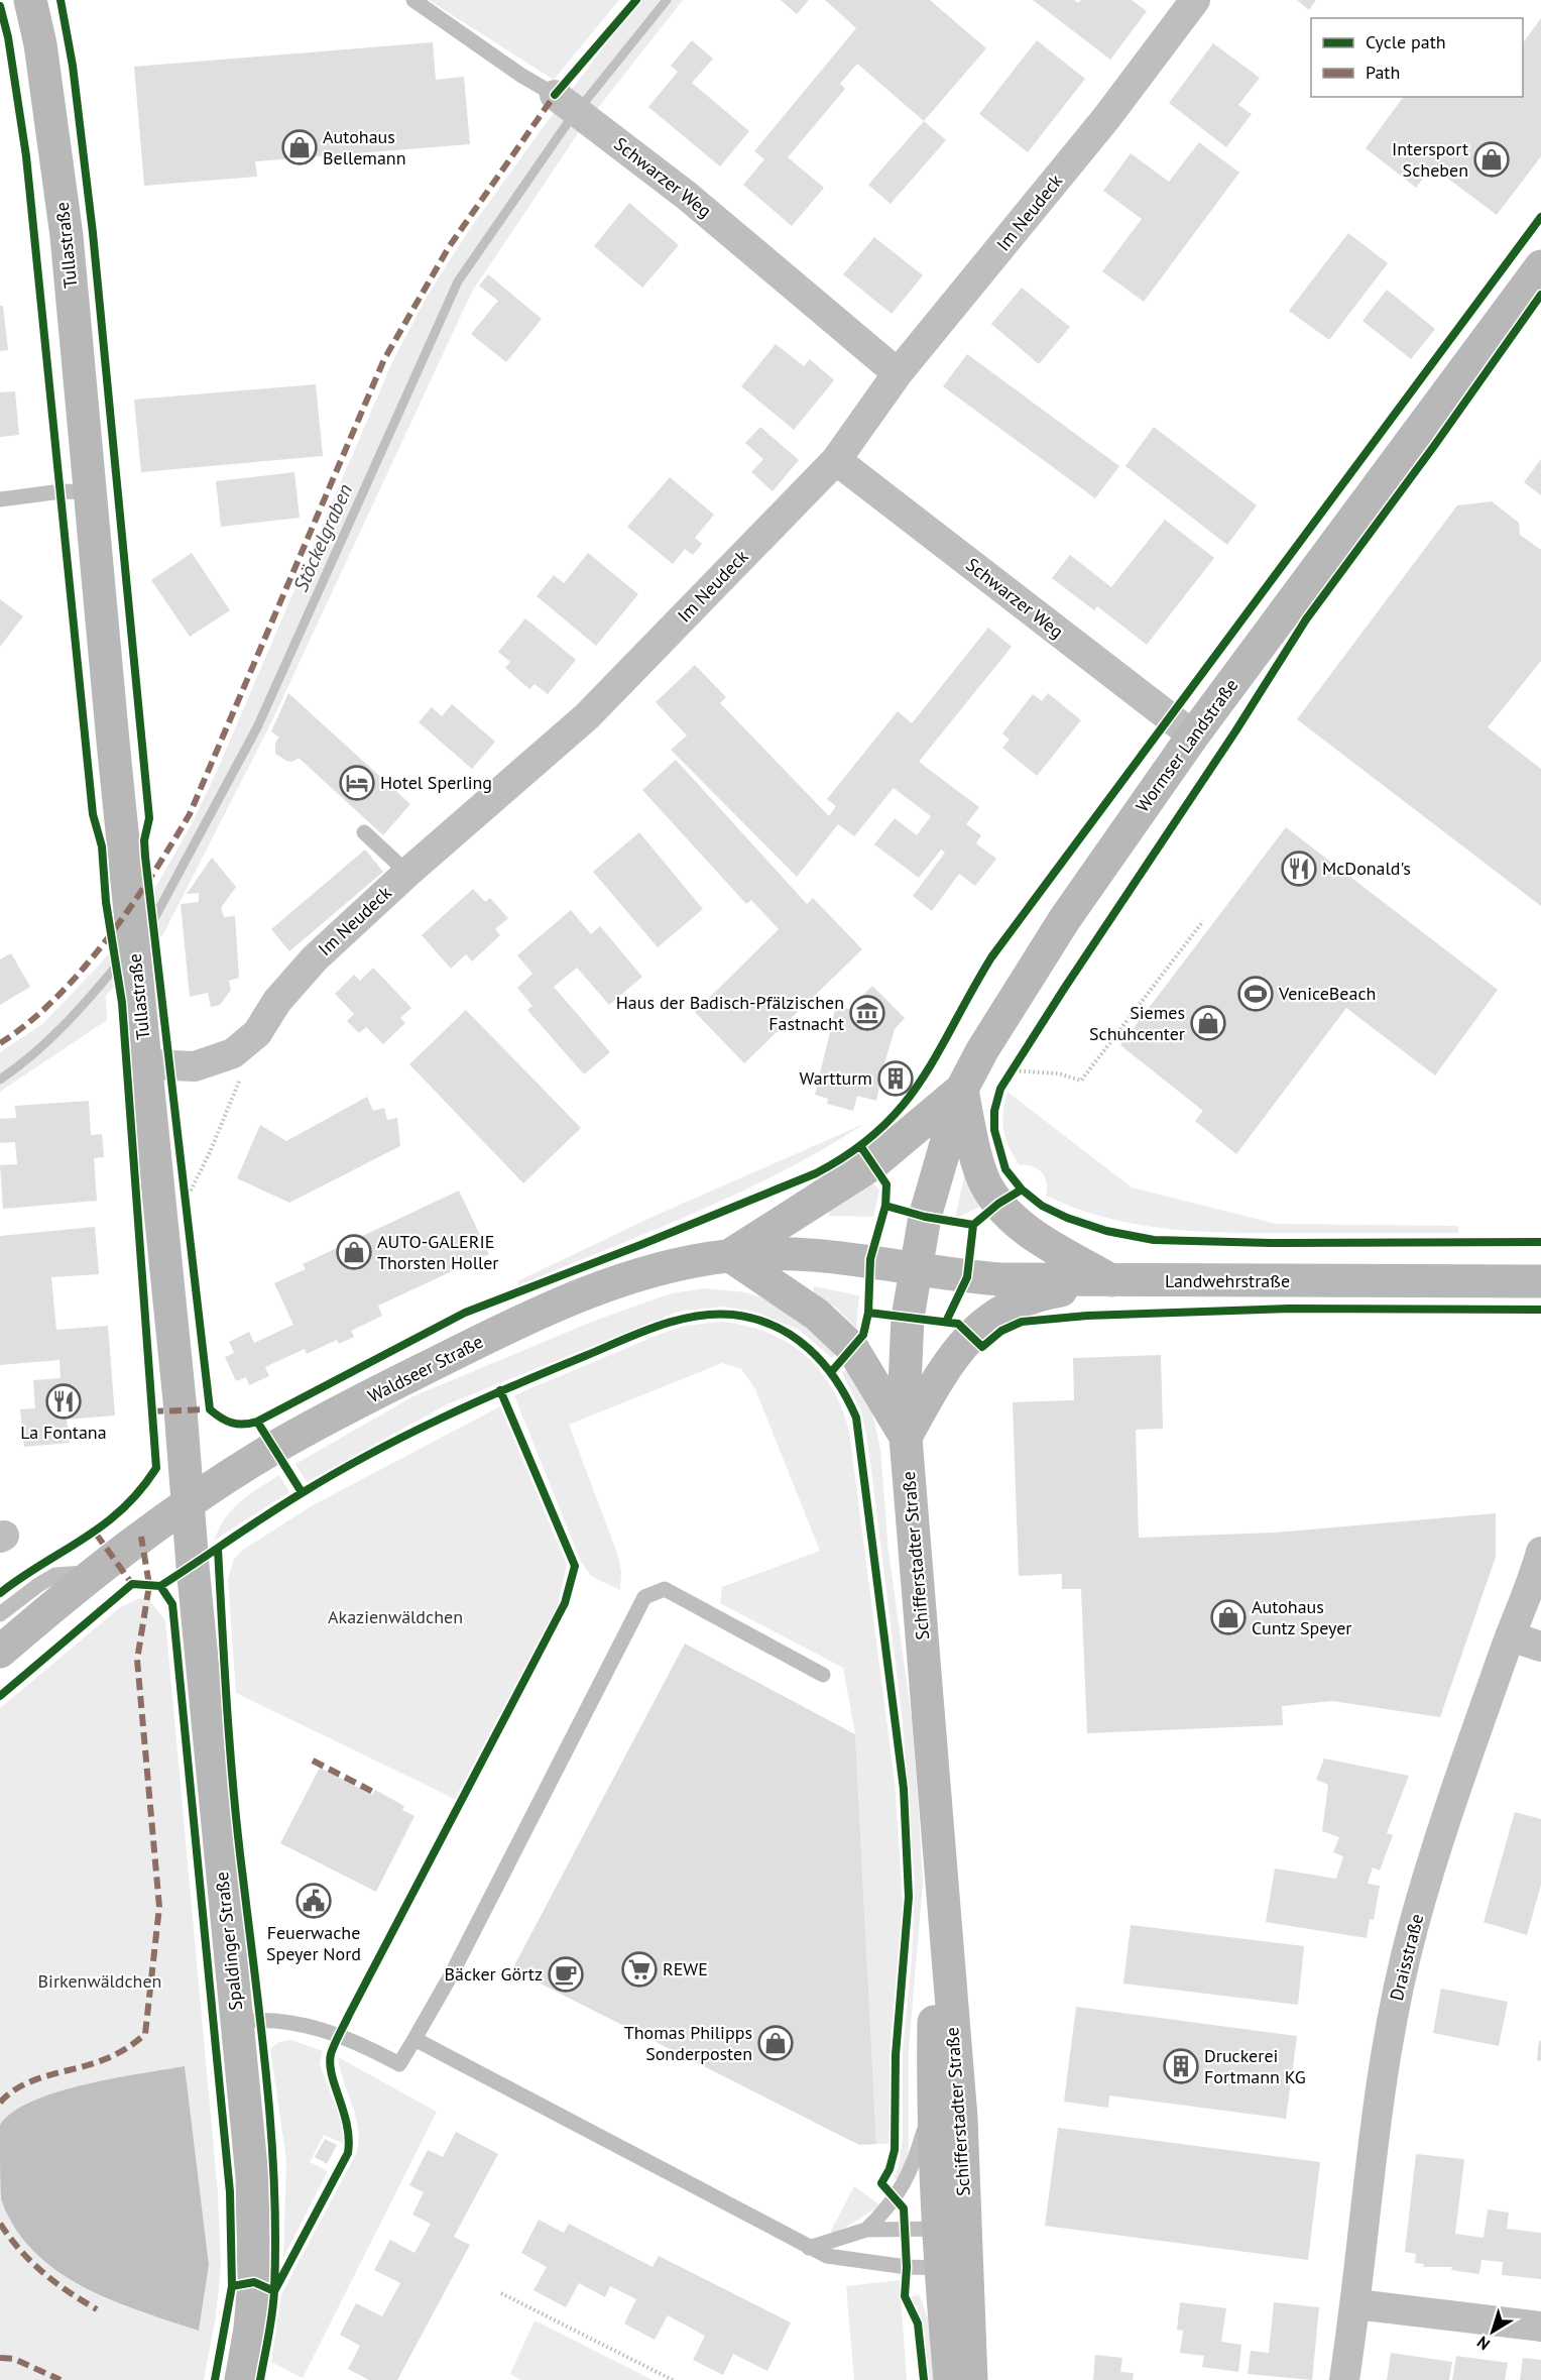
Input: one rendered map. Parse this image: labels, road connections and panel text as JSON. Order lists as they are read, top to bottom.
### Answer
{
  "streets": {
    "main road": [
      "Tullastraße",
      "Wormser Landstraße",
      "Landwehrstraße",
      "Waldseer Straße",
      "Schifferstadter Straße",
      "Spaldinger Straße"
    ],
    "street": ["Schwarzer Weg", "Im Neudeck", "Draisstraße"]
  },
  "crossings": [
    ["Schwarzer Weg", "Im Neudeck"],
    ["Schwarzer Weg", "Wormser Landstraße"],
    ["Im Neudeck", "Tullastraße"],
    ["Tullastraße", "Waldseer Straße"],
    ["Tullastraße", "Spaldinger Straße"],
    ["Wormser Landstraße", "Landwehrstraße"],
    ["Wormser Landstraße", "Waldseer Straße"],
    ["Wormser Landstraße", "Schifferstadter Straße"],
    ["Landwehrstraße", "Waldseer Straße"],
    ["Landwehrstraße", "Schifferstadter Straße"],
    ["Waldseer Straße", "Schifferstadter Straße"],
    ["Waldseer Straße", "Spaldinger Straße"]
  ],
  "water": ["Stöckelgraben"],
  "parks": ["Akazienwäldchen", "Birkenwäldchen"],
  "places": {
    "shop": [
      "Autohaus Bellemann",
      "Intersport Scheben",
      "Siemes Schuhcenter",
      "AUTO-GALERIE Thorsten Holler",
      "Autohaus Cuntz Speyer",
      "Thomas Philipps Sonderposten"
    ],
    "hotel": ["Hotel Sperling"],
    "restaurant": ["McDonald's", "La Fontana"],
    "sports": ["VeniceBeach"],
    "museum": ["Haus der Badisch-Pfälzischen Fastnacht"],
    "building": ["Wartturm", "Druckerei Fortmann KG"],
    "public building": ["Feuerwache Speyer Nord"],
    "supermarket": ["REWE"],
    "cafe": ["Bäcker Görtz"]
  },
  "legend": ["Cycle path", "Path"],
  "north": "bottom left"
}
